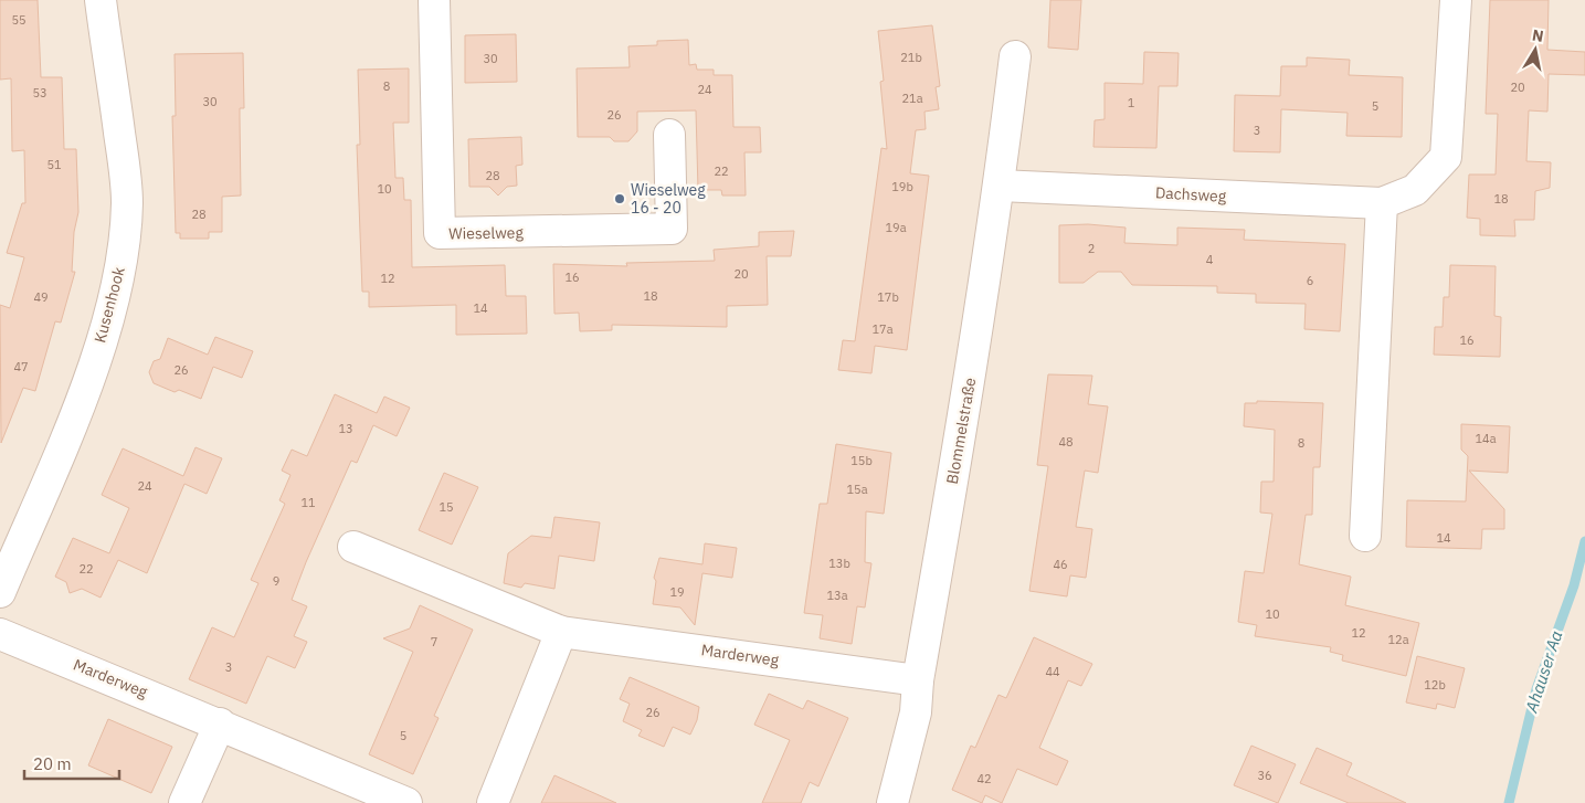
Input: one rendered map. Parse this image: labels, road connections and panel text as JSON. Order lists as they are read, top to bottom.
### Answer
{
  "streets": {
    "street": [
      "Dachsweg",
      "Wieselweg",
      "Kusenhook",
      "Blommelstraße",
      "Marderweg"
    ]
  },
  "crossings": [
    ["Dachsweg", "Blommelstraße"],
    ["Blommelstraße", "Marderweg"]
  ],
  "water": ["Ahauser Aa"],
  "places": ["Wieselweg 16 - 20"],
  "house_numbers": [
    "55",
    "21b",
    "30",
    "8",
    "20",
    "24",
    "53",
    "21a",
    "30",
    "1",
    "5",
    "26",
    "3",
    "51",
    "22",
    "28",
    "19b",
    "10",
    "18",
    "28",
    "19a",
    "2",
    "4",
    "20",
    "16",
    "12",
    "6",
    "18",
    "49",
    "17b",
    "14",
    "17a",
    "16",
    "47",
    "26",
    "13",
    "14a",
    "48",
    "8",
    "15b",
    "24",
    "15a",
    "11",
    "15",
    "14",
    "13b",
    "46",
    "22",
    "9",
    "19",
    "13a",
    "10",
    "12",
    "12a",
    "7",
    "3",
    "44",
    "12b",
    "26",
    "5",
    "36",
    "42"
  ],
  "scale_bar": "20 m",
  "north": "top"
}
